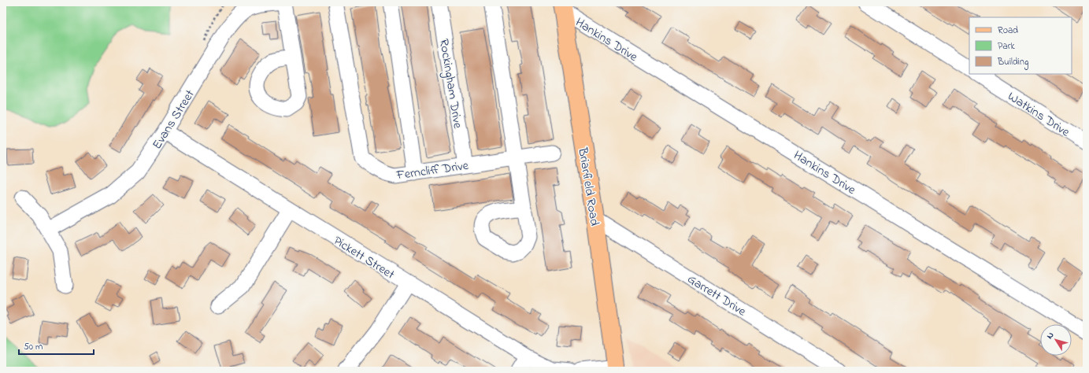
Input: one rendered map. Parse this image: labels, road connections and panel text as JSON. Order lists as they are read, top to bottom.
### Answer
{
  "streets": {
    "main road": ["Briarfield Road"],
    "street": [
      "Hankins Drive",
      "Rockingham Drive",
      "Watkins Drive",
      "Evans Street",
      "Ferncliff Drive",
      "Pickett Street",
      "Garrett Drive"
    ]
  },
  "crossings": [
    ["Hankins Drive", "Briarfield Road"],
    ["Rockingham Drive", "Ferncliff Drive"],
    ["Evans Street", "Pickett Street"],
    ["Briarfield Road", "Garrett Drive"]
  ],
  "legend": ["Road", "Park", "Building"],
  "scale_bar": "50 m",
  "north": "top left"
}
